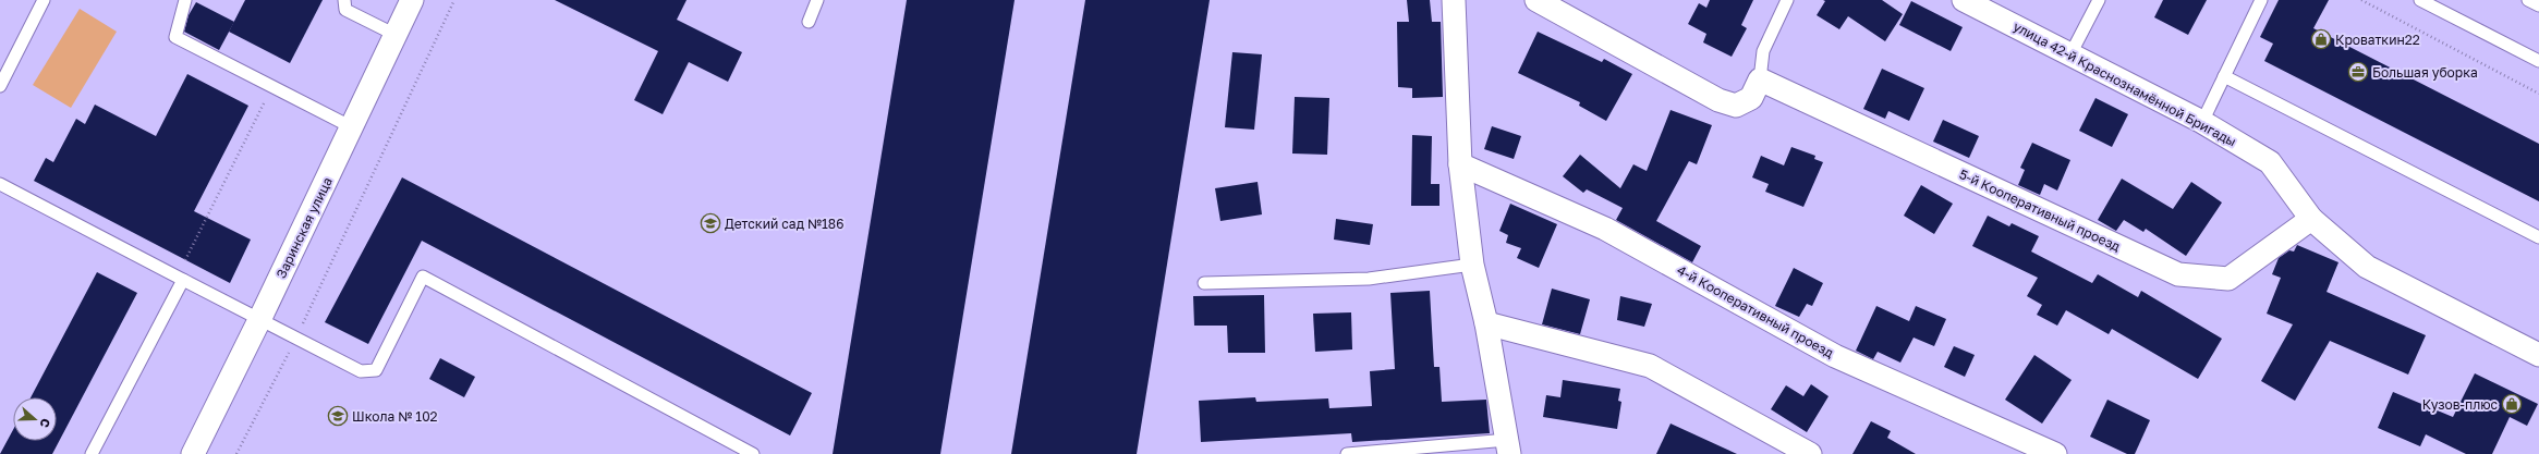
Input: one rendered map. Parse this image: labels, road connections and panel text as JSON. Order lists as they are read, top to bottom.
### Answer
{
  "streets": {
    "street": [
      "улица 42-й Краснознамённой Бригады",
      "5-й Кооперативный проезд",
      "Заринская улица",
      "4-й Кооперативный проезд"
    ]
  },
  "crossings": [
    ["улица 42-й Краснознамённой Бригады", "5-й Кооперативный проезд"]
  ],
  "places": {
    "shop": ["Кроваткин22", "Кузов-плюс"],
    "office": ["Большая уборка"],
    "school or university": ["Детский сад №186", "Школа № 102"]
  },
  "north": "right"
}
